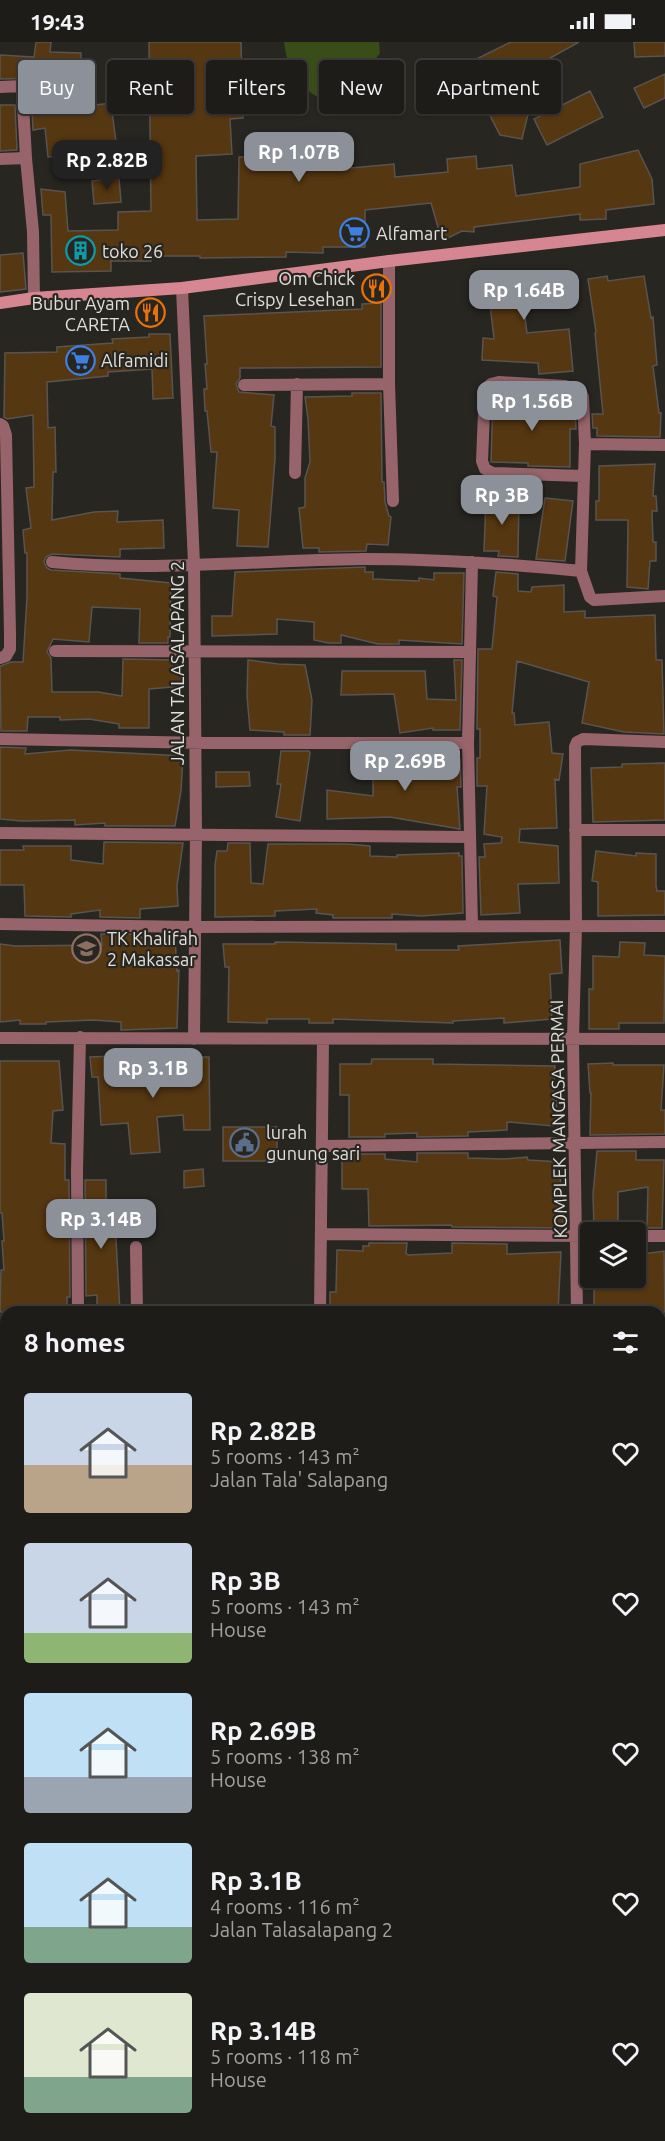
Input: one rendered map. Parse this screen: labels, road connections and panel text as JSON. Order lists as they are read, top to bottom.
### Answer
{
  "streets": {
    "street": ["JALAN TALASALAPANG 2", "KOMPLEK MANGASA PERMAI"]
  },
  "places": {
    "supermarket": ["Alfamart", "Alfamidi"],
    "building": ["toko 26"],
    "restaurant": ["Om Chick Crispy Lesehan", "Bubur Ayam CARETA"],
    "school or university": ["TK Khalifah 2 Makassar"],
    "public building": ["lurah gunung sari"]
  },
  "page": {
    "status": "19:43",
    "chip": [
      "Buy",
      "Rent",
      "Filters",
      "New",
      "Apartment"
    ],
    "price": [
      "Rp 1.07B",
      "Rp 2.82B",
      "Rp 1.64B",
      "Rp 1.56B",
      "Rp 3B",
      "Rp 2.69B",
      "Rp 3.1B",
      "Rp 3.14B"
    ],
    "heading": "8 homes",
    "list": [
      {
        "name": "Rp 2.82B",
        "note": "5 rooms · 143 m² · Jalan Tala' Salapang"
      },
      {
        "name": "Rp 3B",
        "note": "5 rooms · 143 m² · House"
      },
      {
        "name": "Rp 2.69B",
        "note": "5 rooms · 138 m² · House"
      },
      {
        "name": "Rp 3.1B",
        "note": "4 rooms · 116 m² · Jalan Talasalapang 2"
      },
      {
        "name": "Rp 3.14B",
        "note": "5 rooms · 118 m² · House"
      }
    ]
  }
}
